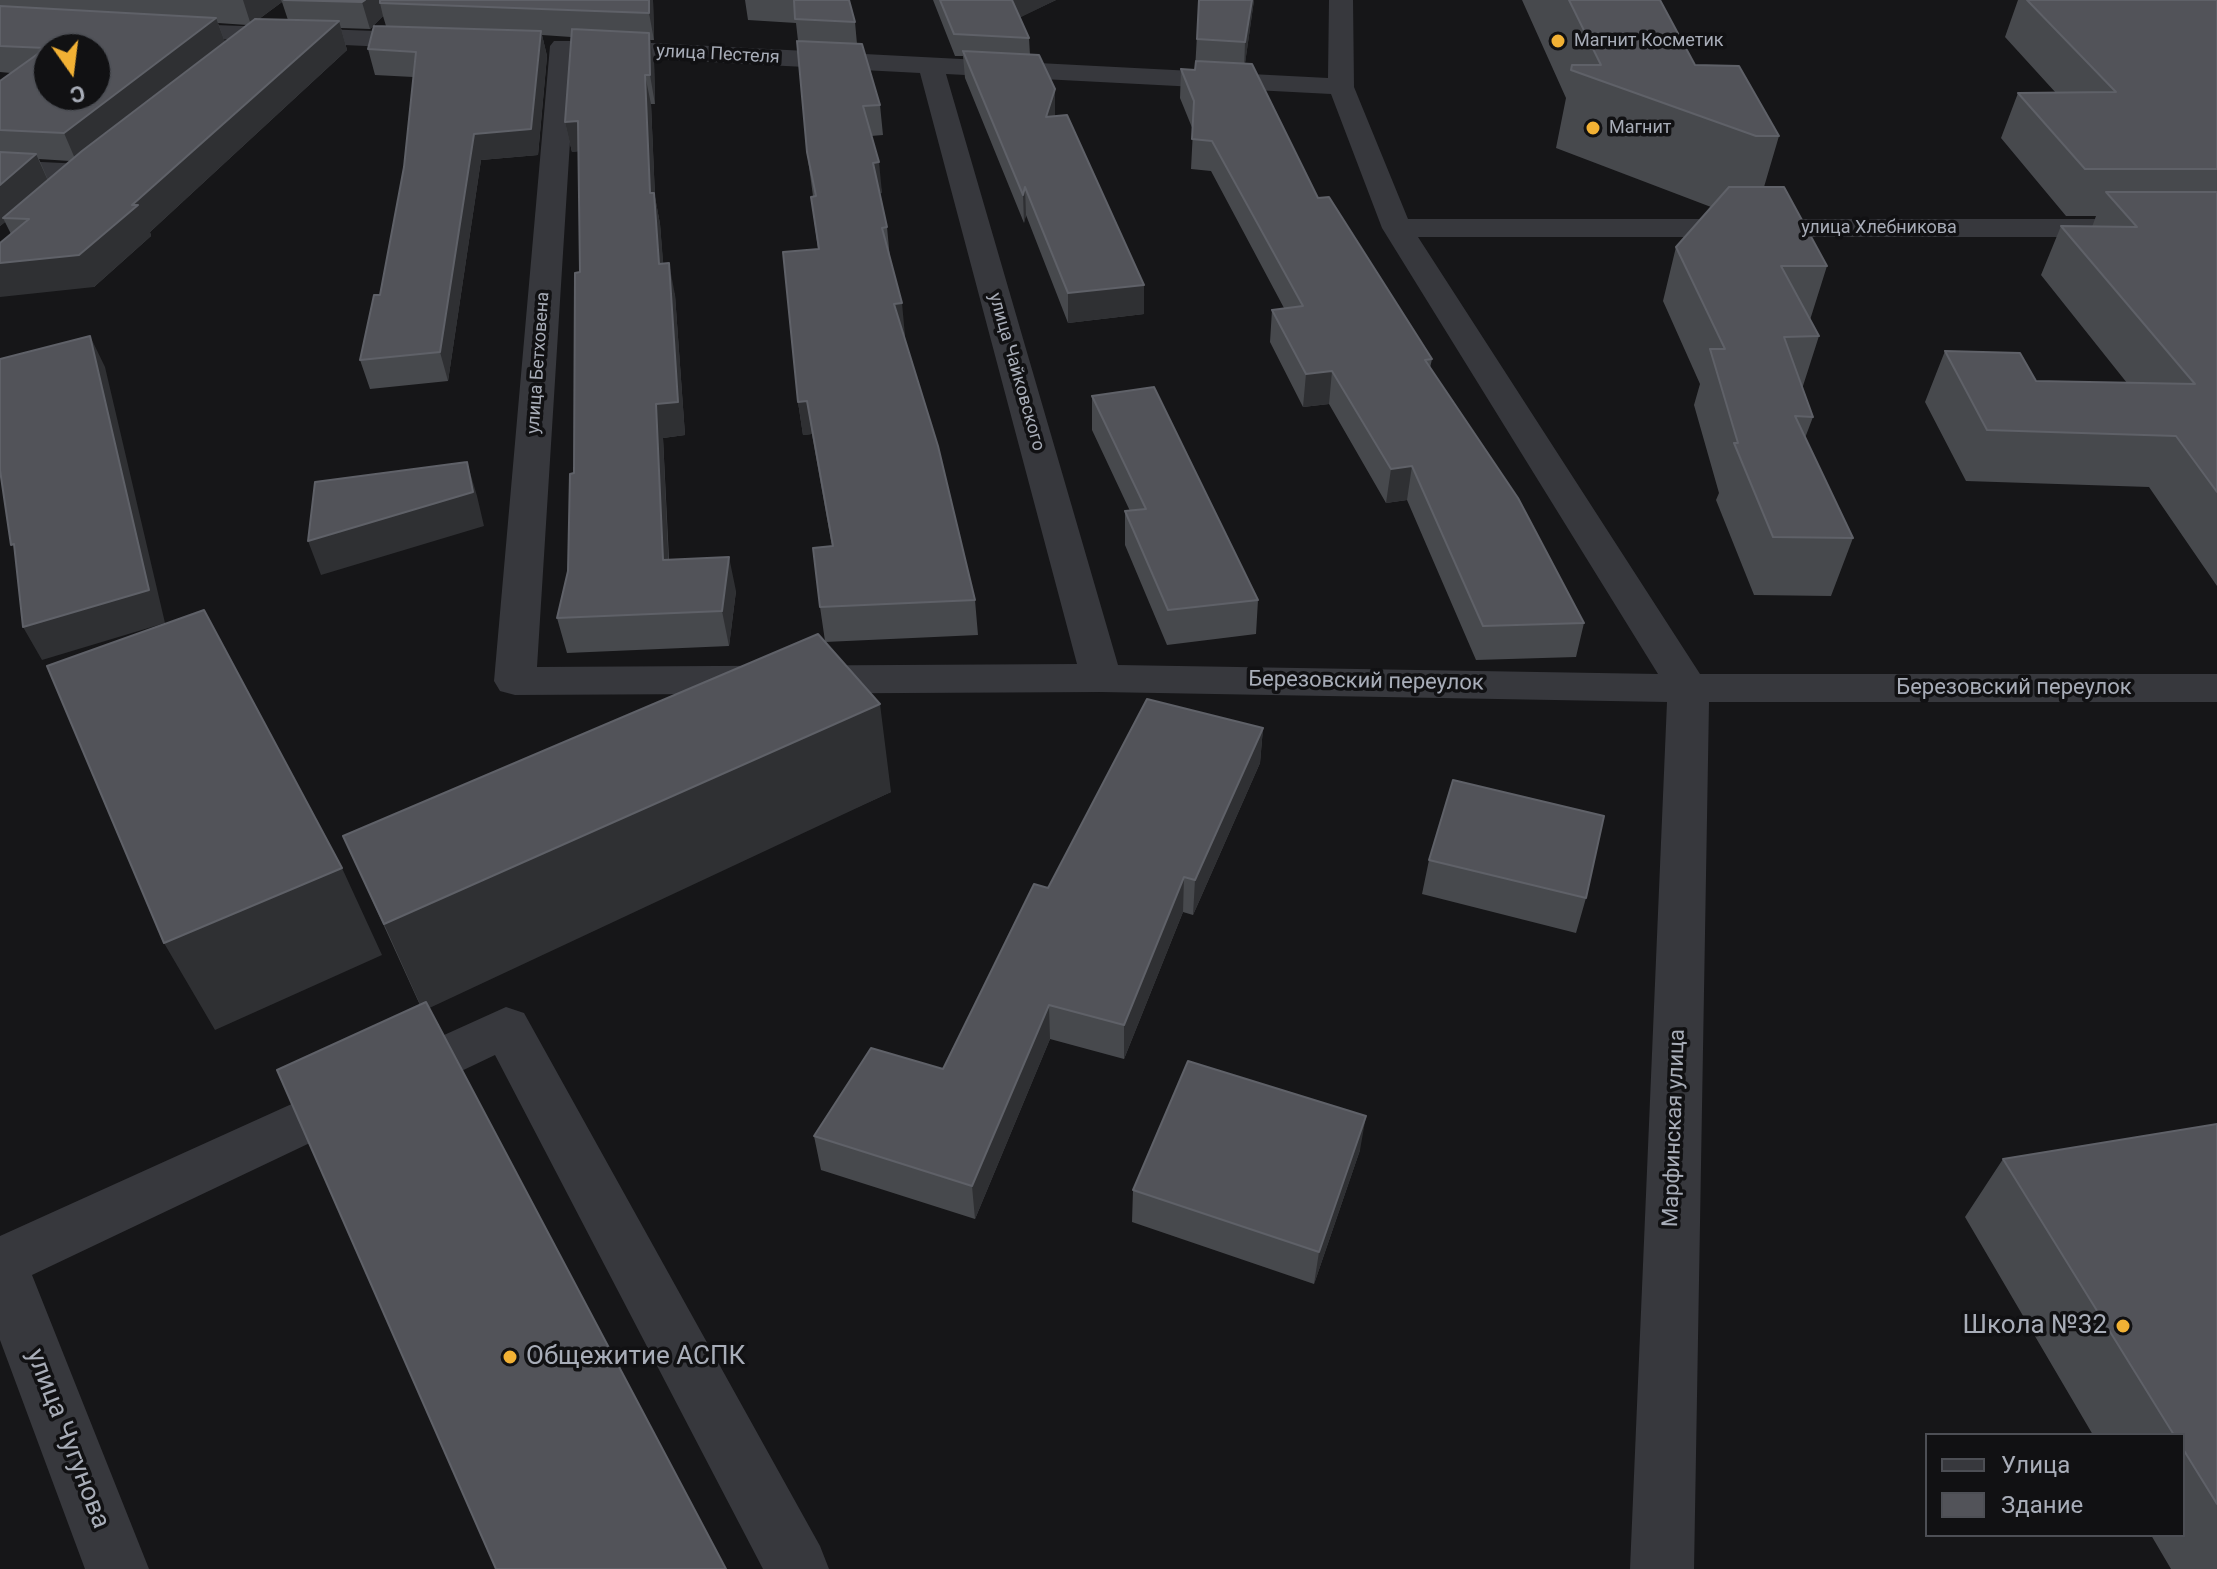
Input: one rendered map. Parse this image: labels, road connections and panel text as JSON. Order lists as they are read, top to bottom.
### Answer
{
  "streets": {
    "street": [
      "улица Пестеля",
      "улица Хлебникова",
      "улица Бетховена",
      "улица Чайковского",
      "Березовский переулок",
      "Марфинская улица",
      "улица Чугунова"
    ]
  },
  "crossings": [
    ["улица Пестеля", "улица Бетховена"],
    ["улица Пестеля", "улица Чайковского"],
    ["улица Бетховена", "Березовский переулок"],
    ["улица Чайковского", "Березовский переулок"],
    ["Березовский переулок", "Марфинская улица"]
  ],
  "places": [
    "Магнит Косметик",
    "Магнит",
    "Школа №32",
    "Общежитие АСПК"
  ],
  "legend": ["Улица", "Здание"],
  "north": "bottom"
}
